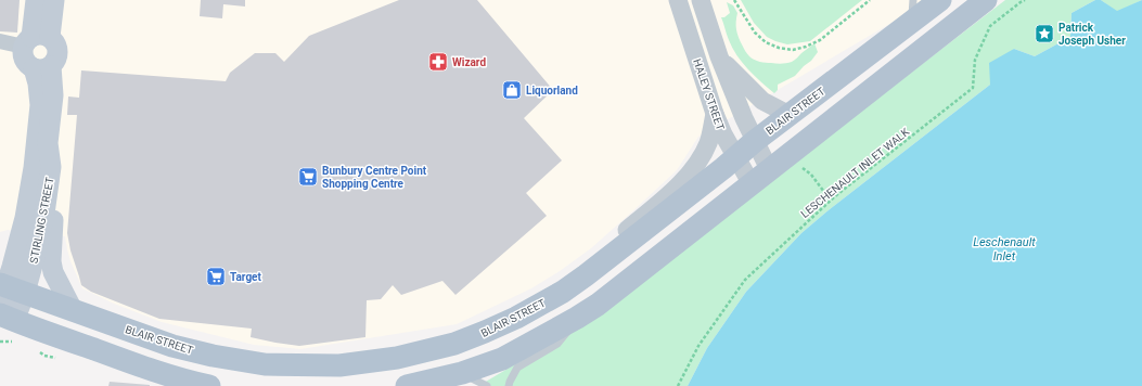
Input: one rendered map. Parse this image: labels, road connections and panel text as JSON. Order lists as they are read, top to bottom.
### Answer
{
  "streets": {
    "main road": ["BLAIR STREET", "STIRLING STREET"],
    "street": ["HALEY STREET"],
    "path": ["LESCHENAULT INLET WALK"]
  },
  "crossings": [
    ["HALEY STREET", "BLAIR STREET"],
    ["BLAIR STREET", "STIRLING STREET"]
  ],
  "water": ["Leschenault Inlet"],
  "places": {
    "place": ["Patrick Joseph Usher"],
    "pharmacy": ["Wizard"],
    "shop": ["Liquorland"],
    "supermarket": ["Bunbury Centre Point Shopping Centre", "Target"]
  }
}
